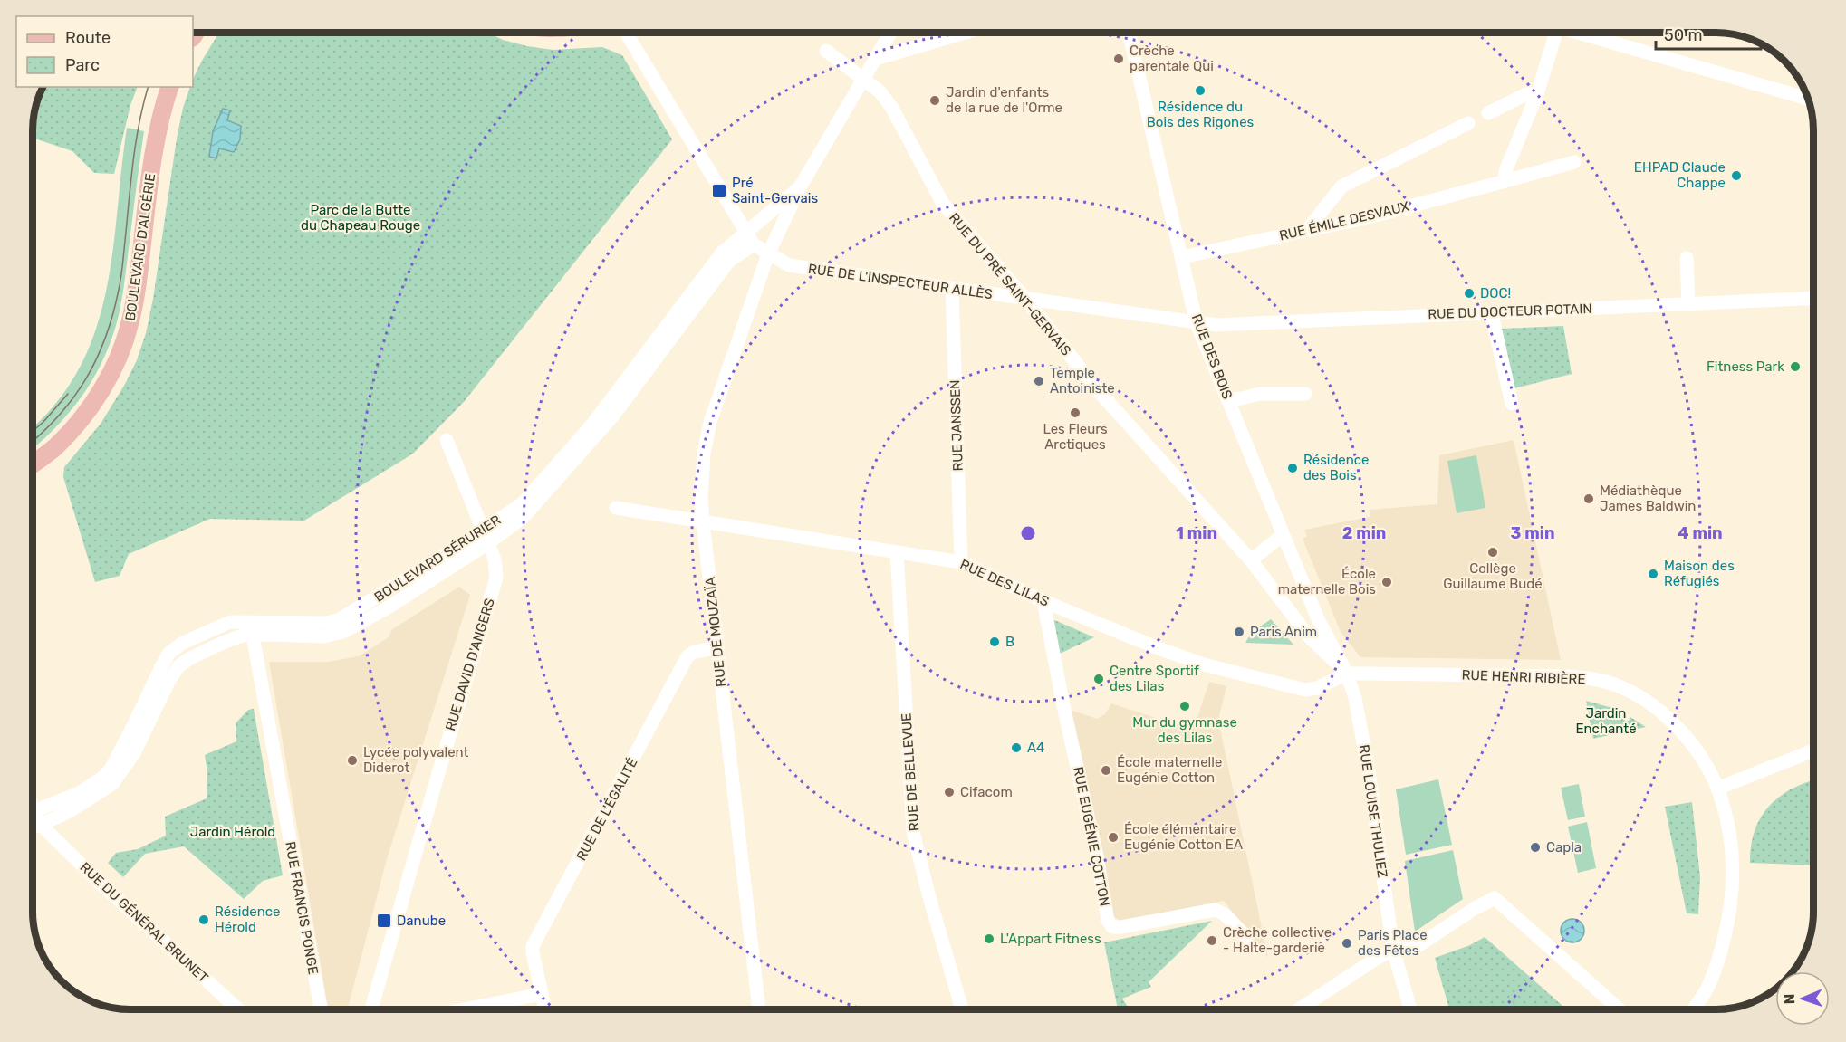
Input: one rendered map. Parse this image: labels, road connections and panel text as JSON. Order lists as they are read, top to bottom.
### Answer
{
  "streets": {
    "main road": ["BOULEVARD D'ALGÉRIE"],
    "street": [
      "RUE ÉMILE DESVAUX",
      "RUE DE L'INSPECTEUR ALLÈS",
      "RUE DU PRÉ SAINT-GERVAIS",
      "RUE DU DOCTEUR POTAIN",
      "RUE DES BOIS",
      "RUE JANSSEN",
      "BOULEVARD SÉRURIER",
      "RUE DES LILAS",
      "RUE DE MOUZAÏA",
      "RUE DAVID D'ANGERS",
      "RUE HENRI RIBIÈRE",
      "RUE DE BELLEVUE",
      "RUE DE L'ÉGALITÉ",
      "RUE LOUISE THULIEZ",
      "RUE EUGÉNIE COTTON",
      "RUE FRANCIS PONGE",
      "RUE DU GÉNÉRAL BRUNET"
    ]
  },
  "crossings": [
    ["RUE ÉMILE DESVAUX", "RUE DES BOIS"],
    ["RUE DE L'INSPECTEUR ALLÈS", "RUE DU PRÉ SAINT-GERVAIS"],
    ["RUE DE L'INSPECTEUR ALLÈS", "RUE DU DOCTEUR POTAIN"],
    ["RUE DE L'INSPECTEUR ALLÈS", "RUE DES BOIS"],
    ["RUE DE L'INSPECTEUR ALLÈS", "RUE JANSSEN"],
    ["RUE DE L'INSPECTEUR ALLÈS", "BOULEVARD SÉRURIER"],
    ["RUE DE L'INSPECTEUR ALLÈS", "RUE DE MOUZAÏA"],
    ["RUE DU PRÉ SAINT-GERVAIS", "RUE DES BOIS"],
    ["RUE DU PRÉ SAINT-GERVAIS", "BOULEVARD SÉRURIER"],
    ["RUE DU PRÉ SAINT-GERVAIS", "RUE DES LILAS"],
    ["RUE DU PRÉ SAINT-GERVAIS", "RUE HENRI RIBIÈRE"],
    ["RUE DU PRÉ SAINT-GERVAIS", "RUE LOUISE THULIEZ"],
    ["RUE DU DOCTEUR POTAIN", "RUE DES BOIS"],
    ["RUE DES BOIS", "RUE DES LILAS"],
    ["RUE DES BOIS", "RUE HENRI RIBIÈRE"],
    ["RUE DES BOIS", "RUE LOUISE THULIEZ"],
    ["RUE JANSSEN", "RUE DES LILAS"],
    ["BOULEVARD SÉRURIER", "RUE DE MOUZAÏA"],
    ["BOULEVARD SÉRURIER", "RUE DAVID D'ANGERS"],
    ["BOULEVARD SÉRURIER", "RUE FRANCIS PONGE"],
    ["BOULEVARD SÉRURIER", "RUE DU GÉNÉRAL BRUNET"],
    ["RUE DES LILAS", "RUE DE MOUZAÏA"],
    ["RUE DES LILAS", "RUE HENRI RIBIÈRE"],
    ["RUE DES LILAS", "RUE DE BELLEVUE"],
    ["RUE DES LILAS", "RUE LOUISE THULIEZ"],
    ["RUE DES LILAS", "RUE EUGÉNIE COTTON"],
    ["RUE DE MOUZAÏA", "RUE DE L'ÉGALITÉ"],
    ["RUE HENRI RIBIÈRE", "RUE LOUISE THULIEZ"]
  ],
  "parks": ["Parc de la Butte du Chapeau Rouge", "Jardin Enchanté", "Jardin Hérold"],
  "places": {
    "other": [
      "Crèche parentale Qui",
      "Résidence du Bois des Rigones",
      "Jardin d'enfants de la rue de l'Orme",
      "EHPAD Claude Chappe",
      "DOC!",
      "Fitness Park",
      "Temple Antoiniste",
      "Les Fleurs Arctiques",
      "Résidence des Bois",
      "Médiathèque James Baldwin",
      "Collège Guillaume Budé",
      "Maison des Réfugiés",
      "École maternelle Bois",
      "Paris Anim",
      "B",
      "Centre Sportif des Lilas",
      "Mur du gymnase des Lilas",
      "A4",
      "Lycée polyvalent Diderot",
      "École maternelle Eugénie Cotton",
      "Cifacom",
      "École élémentaire Eugénie Cotton EA",
      "Capla",
      "Résidence Hérold",
      "L'Appart Fitness",
      "Crèche collective - Halte-garderie",
      "Paris Place des Fêtes"
    ],
    "transit": ["Pré Saint-Gervais", "Danube"]
  },
  "legend": ["Route", "Parc"],
  "scale_bar": "50 m",
  "north": "left",
  "rings": [
    "1 min",
    "2 min",
    "3 min",
    "4 min"
  ]
}
